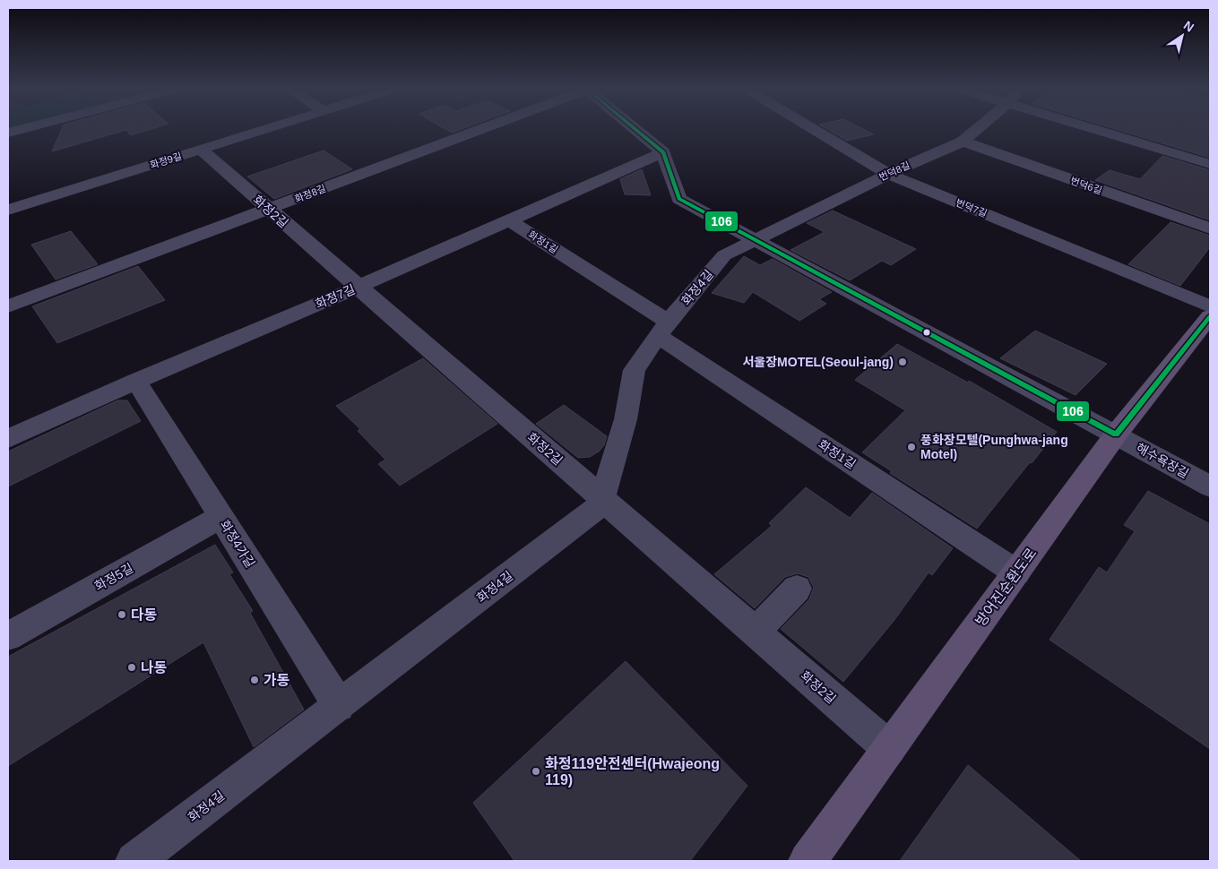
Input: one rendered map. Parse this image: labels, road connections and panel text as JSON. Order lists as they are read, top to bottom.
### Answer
{
  "streets": {
    "main road": ["방어진순환도로"],
    "street": [
      "화정9길",
      "번덕8길",
      "번덕6길",
      "화정8길",
      "번덕7길",
      "화정2길",
      "화정1길",
      "화정4길",
      "화정7길",
      "해수욕장길",
      "화정4가길",
      "화정5길"
    ]
  },
  "crossings": [
    ["화정9길", "화정2길"],
    ["번덕8길", "번덕6길"],
    ["번덕8길", "번덕7길"],
    ["번덕8길", "화정4길"],
    ["번덕8길", "해수욕장길"],
    ["화정8길", "화정2길"],
    ["화정2길", "화정4길"],
    ["화정2길", "화정7길"],
    ["화정2길", "방어진순환도로"],
    ["화정1길", "화정4길"],
    ["화정1길", "화정7길"],
    ["화정1길", "방어진순환도로"],
    ["화정4길", "해수욕장길"],
    ["화정4길", "화정4가길"],
    ["화정7길", "해수욕장길"],
    ["화정7길", "화정4가길"],
    ["해수욕장길", "방어진순환도로"],
    ["화정4가길", "화정5길"]
  ],
  "places": [
    "서울장MOTEL(Seoul-jang)",
    "풍화장모텔(Punghwa-jang Motel)",
    "다동",
    "나동",
    "가동",
    "화정119안전센터(Hwajeong 119)"
  ],
  "lines": ["transit line 106"],
  "north": "top right"
}
